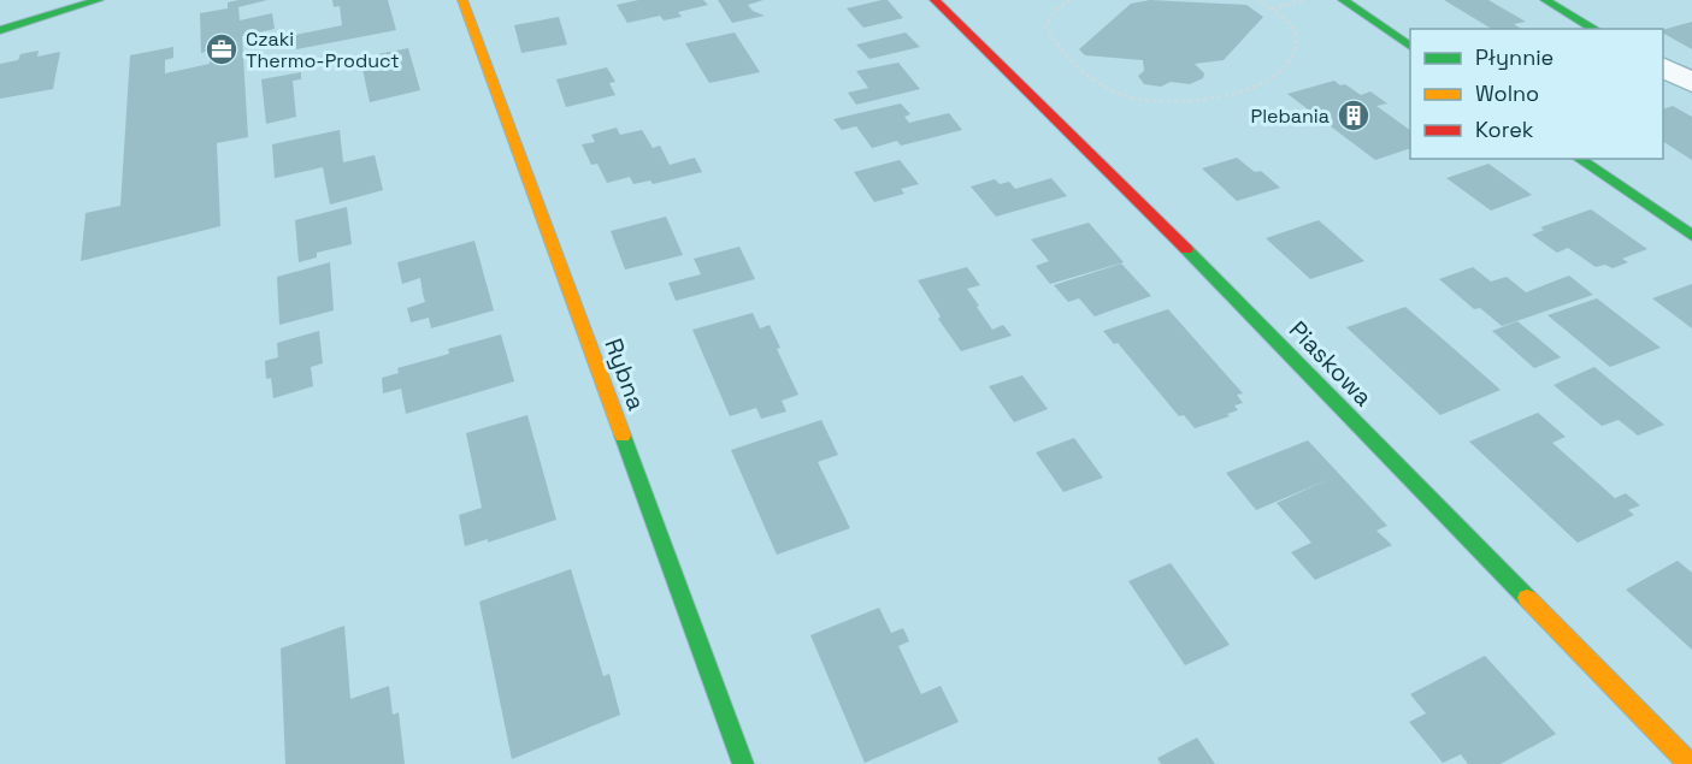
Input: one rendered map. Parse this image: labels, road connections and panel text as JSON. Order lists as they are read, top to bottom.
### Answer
{
  "streets": {
    "street": ["Piaskowa", "Rybna"]
  },
  "places": {
    "office": ["Czaki Thermo-Product"],
    "building": ["Plebania"]
  },
  "legend": ["Płynnie", "Wolno", "Korek"]
}
